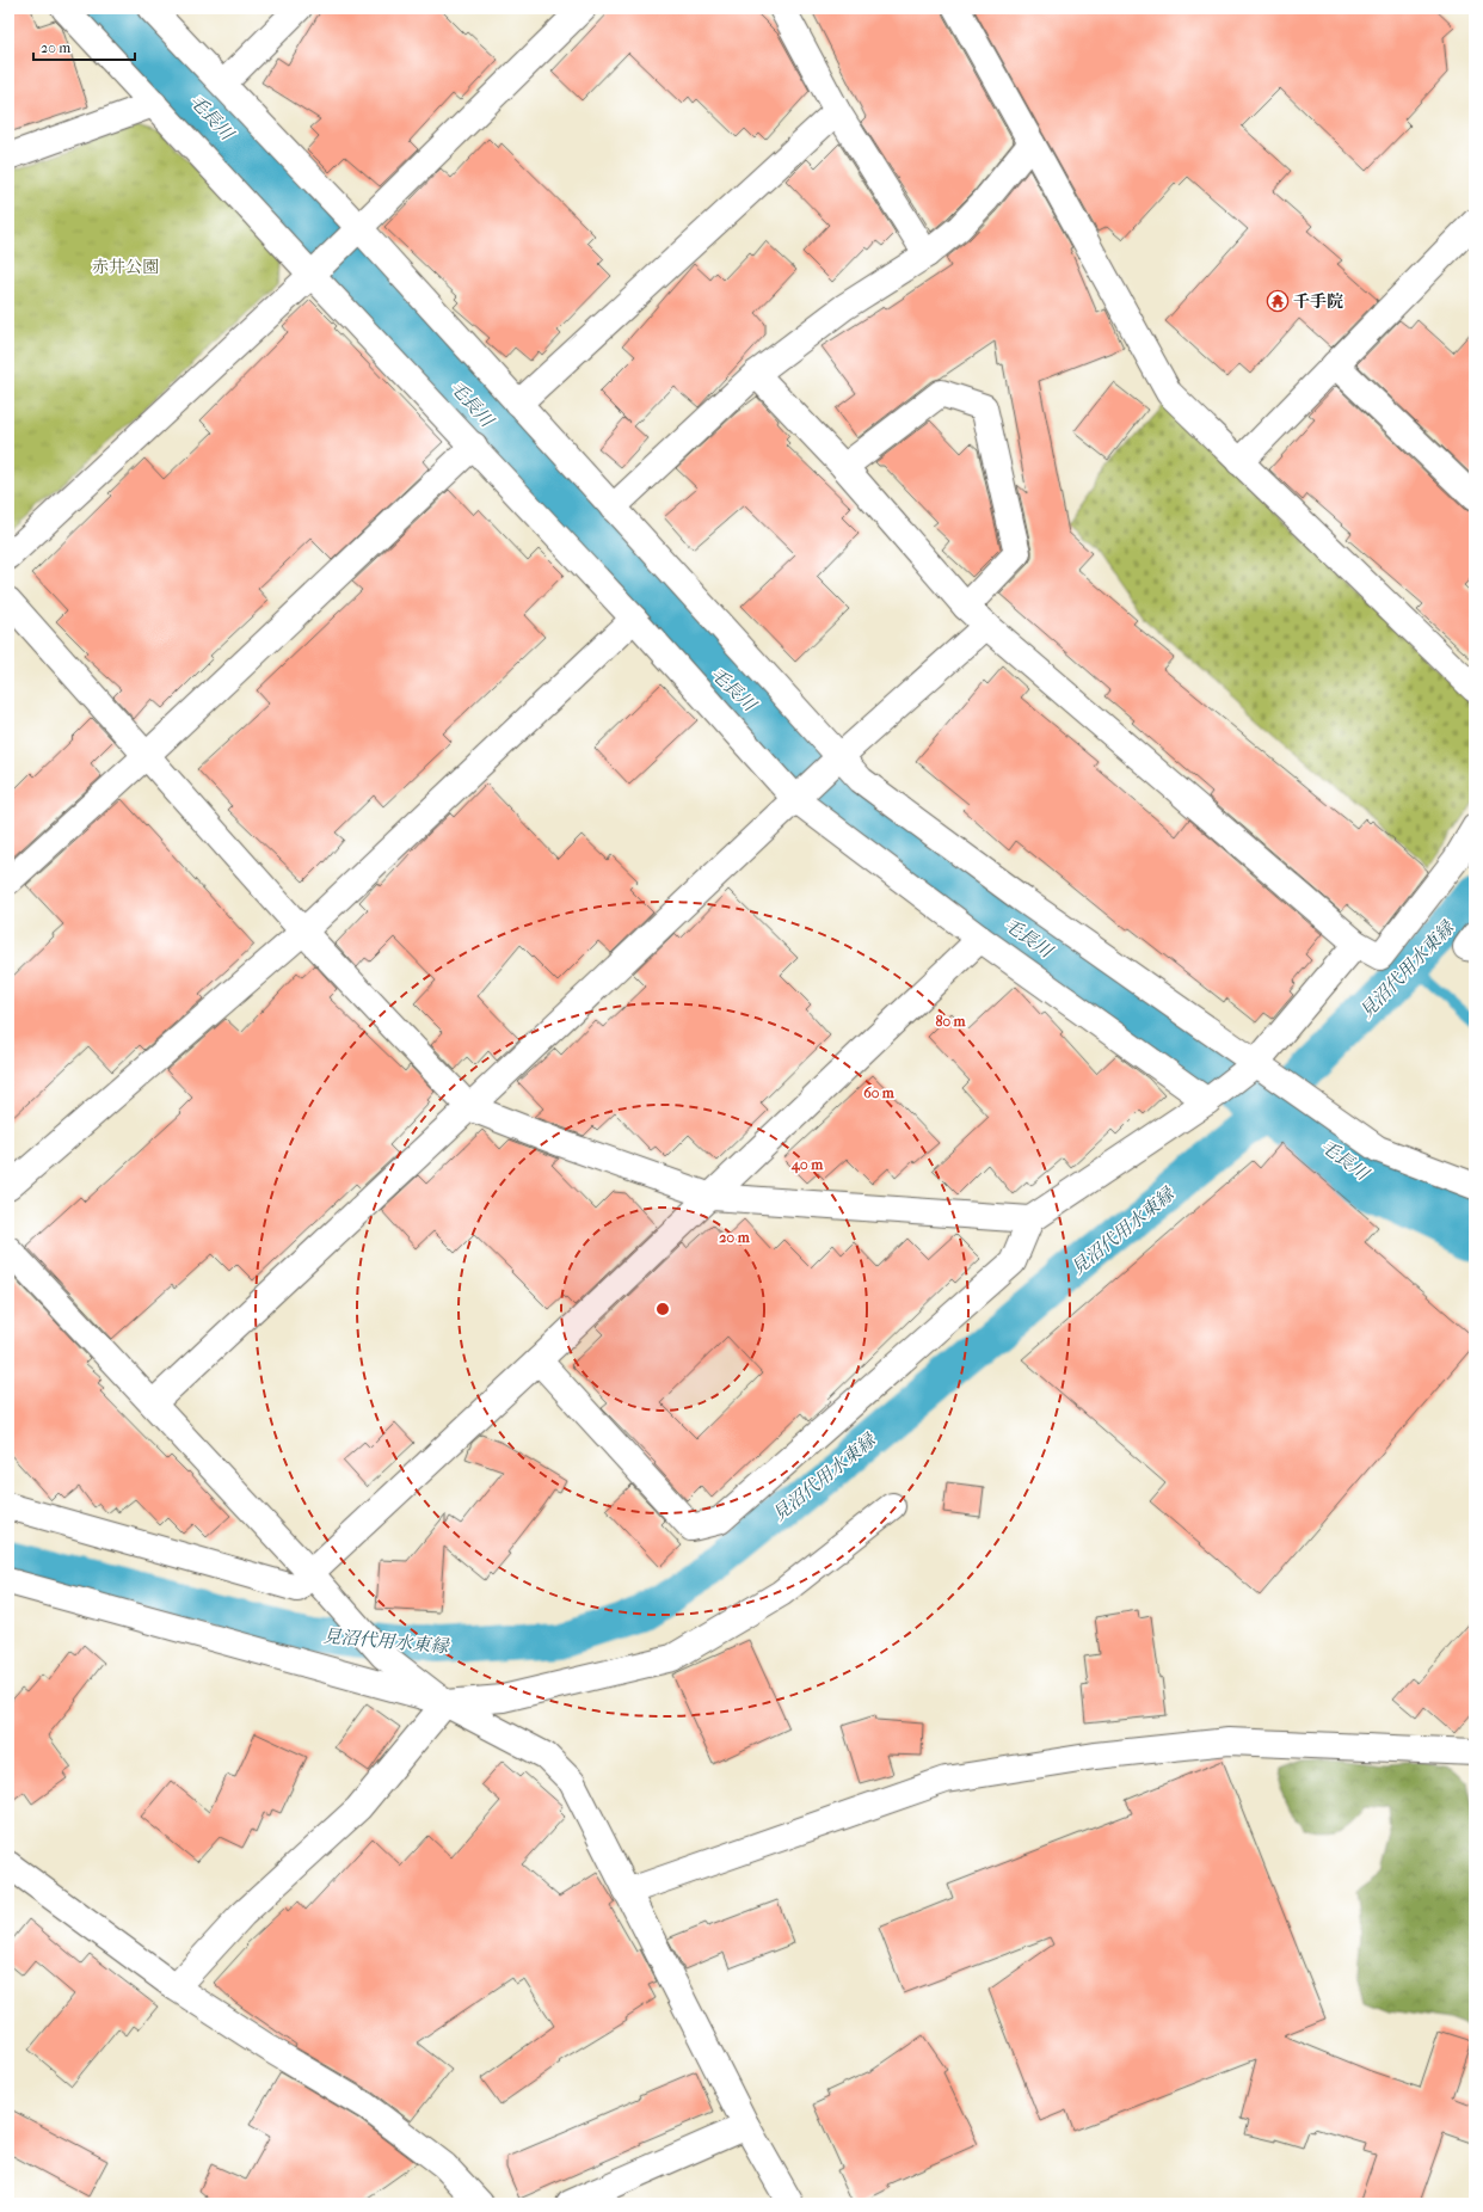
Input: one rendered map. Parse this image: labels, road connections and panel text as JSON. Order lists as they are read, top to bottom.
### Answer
{
  "water": ["毛長川", "見沼代用水東縁"],
  "parks": ["赤井公園"],
  "places": {
    "temple": ["千手院"]
  },
  "scale_bar": "20 m",
  "rings": [
    "80 m",
    "60 m",
    "40 m",
    "20 m"
  ]
}
